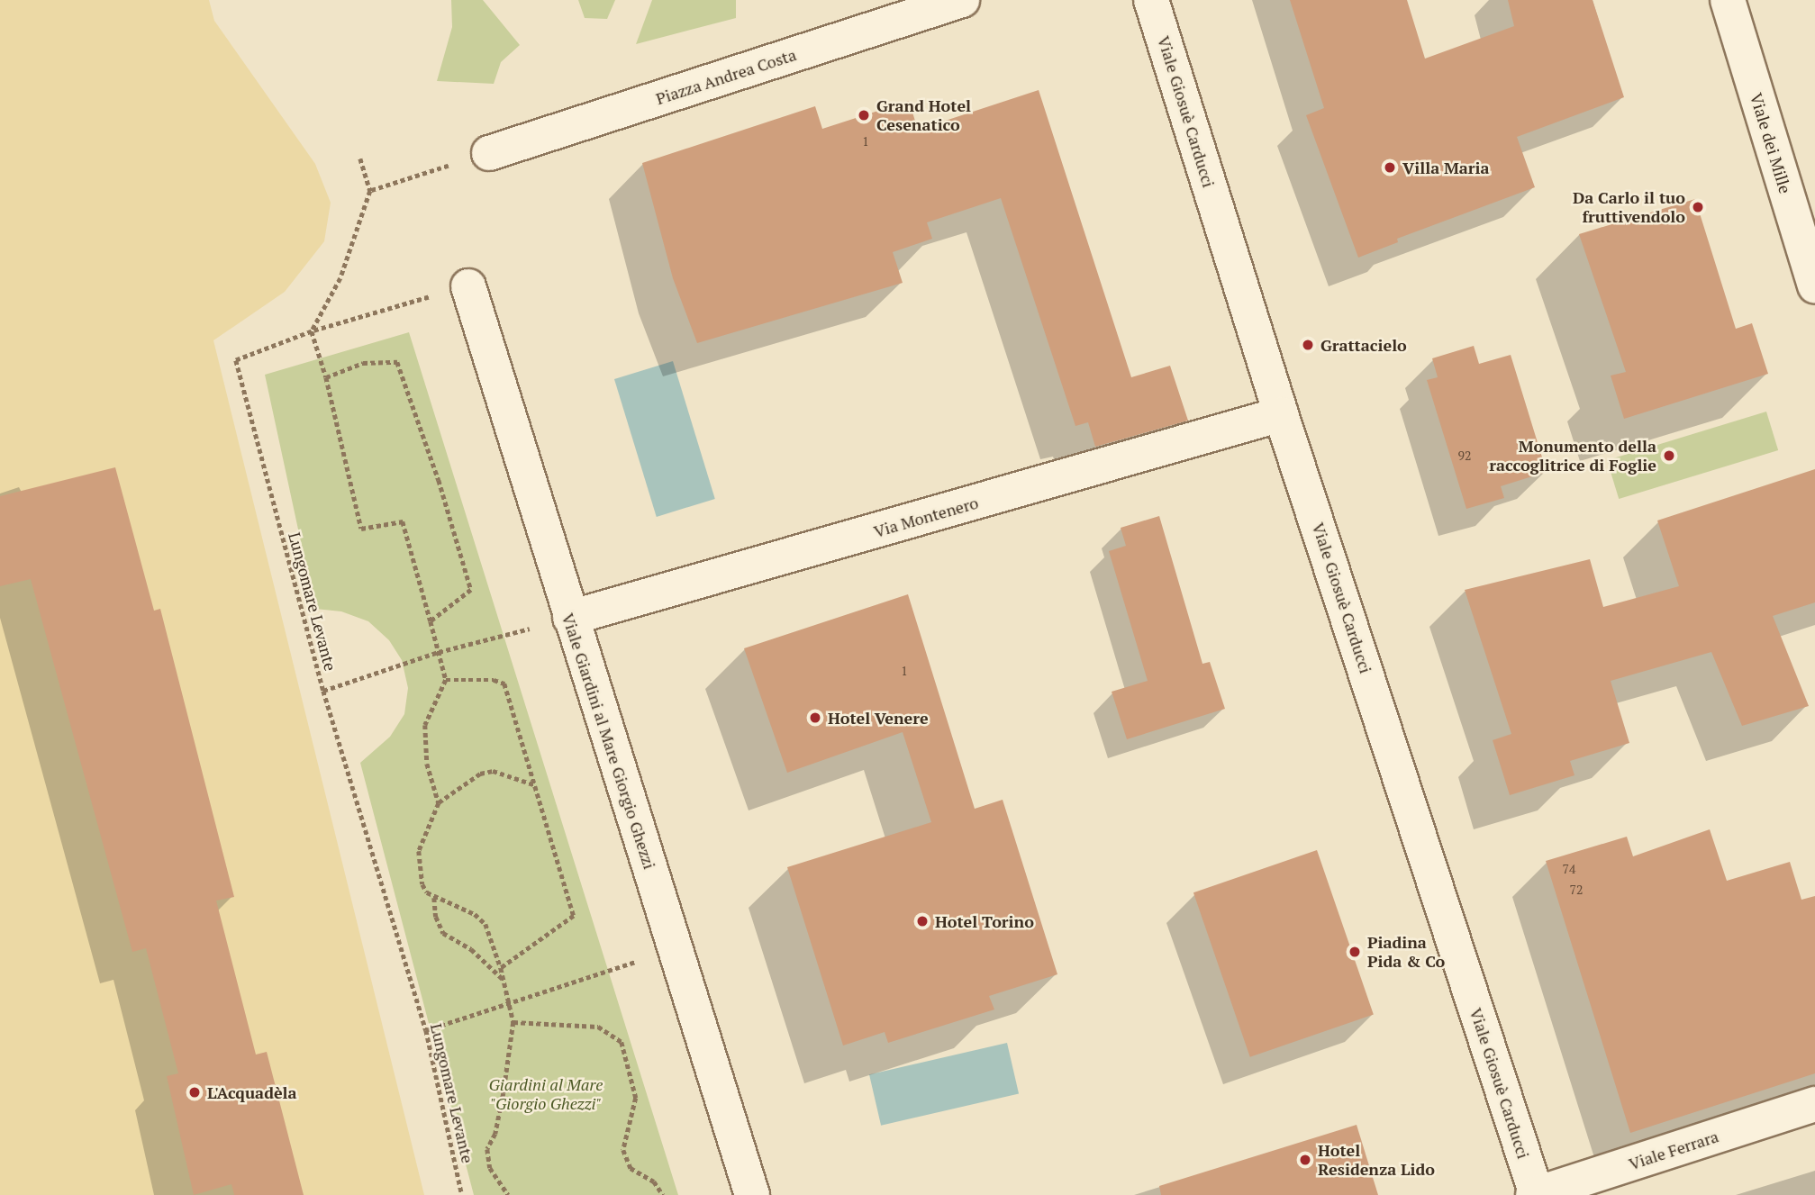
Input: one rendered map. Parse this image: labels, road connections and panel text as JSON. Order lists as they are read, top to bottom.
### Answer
{
  "streets": {
    "street": [
      "Piazza Andrea Costa",
      "Viale Giosuè Carducci",
      "Viale dei Mille",
      "Via Montenero",
      "Viale Giardini al Mare Giorgio Ghezzi",
      "Viale Ferrara"
    ],
    "path": ["Lungomare Levante"]
  },
  "crossings": [
    ["Viale Giosuè Carducci", "Via Montenero"],
    ["Viale Giosuè Carducci", "Viale Ferrara"],
    ["Via Montenero", "Viale Giardini al Mare Giorgio Ghezzi"]
  ],
  "parks": ["Giardini al Mare \"Giorgio Ghezzi\""],
  "places": [
    "Grand Hotel Cesenatico",
    "Villa Maria",
    "Da Carlo il tuo fruttivendolo",
    "Grattacielo",
    "Monumento della raccoglitrice di Foglie",
    "Hotel Venere",
    "Hotel Torino",
    "Piadina Pida & Co",
    "L'Acquadèla",
    "Hotel Residenza Lido"
  ],
  "house_numbers": [
    "1",
    "92",
    "1",
    "74",
    "72"
  ]
}
